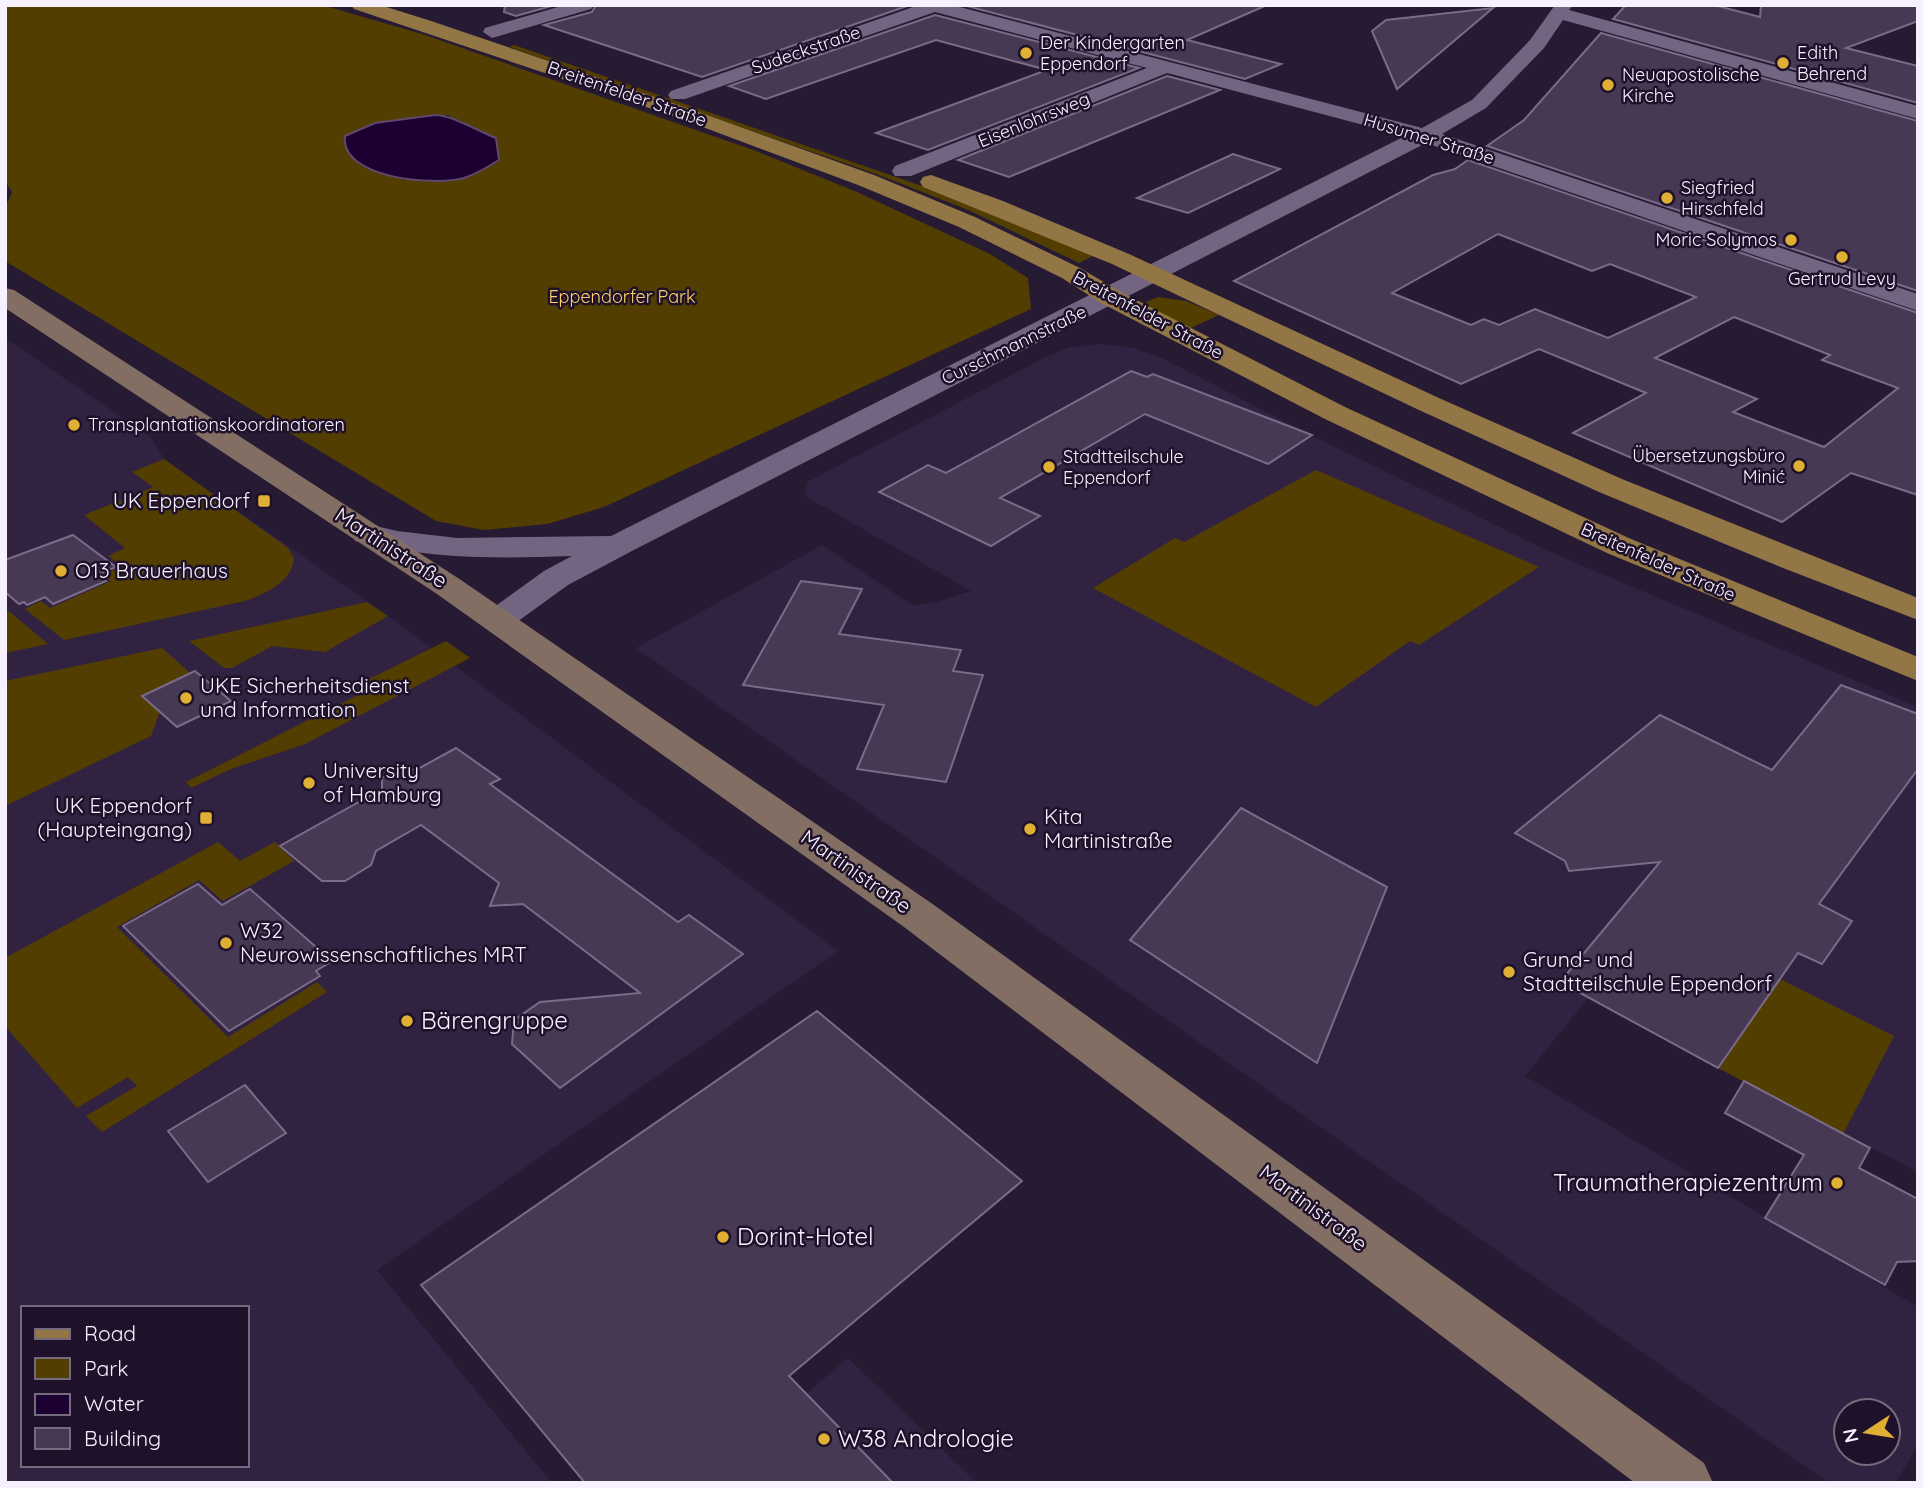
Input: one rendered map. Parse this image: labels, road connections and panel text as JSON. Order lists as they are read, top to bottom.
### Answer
{
  "streets": {
    "main road": ["Breitenfelder Straße"],
    "street": [
      "Sudeckstraße",
      "Eisenlohrsweg",
      "Husumer Straße",
      "Curschmannstraße",
      "Martinistraße"
    ]
  },
  "crossings": [
    ["Sudeckstraße", "Breitenfelder Straße"],
    ["Sudeckstraße", "Husumer Straße"],
    ["Breitenfelder Straße", "Eisenlohrsweg"],
    ["Breitenfelder Straße", "Curschmannstraße"],
    ["Eisenlohrsweg", "Husumer Straße"],
    ["Husumer Straße", "Curschmannstraße"],
    ["Curschmannstraße", "Martinistraße"]
  ],
  "parks": ["Eppendorfer Park"],
  "places": {
    "other": [
      "Der Kindergarten Eppendorf",
      "Edith Behrend",
      "Neuapostolische Kirche",
      "Siegfried Hirschfeld",
      "Moric Solymos",
      "Gertrud Levy",
      "Transplantationskoordinatoren",
      "Übersetzungsbüro Minić",
      "Stadtteilschule Eppendorf",
      "O13 Brauerhaus",
      "UKE Sicherheitsdienst und Information",
      "University of Hamburg",
      "Kita Martinistraße",
      "W32 Neurowissenschaftliches MRT",
      "Grund- und Stadtteilschule Eppendorf",
      "Bärengruppe",
      "Traumatherapiezentrum",
      "Dorint-Hotel",
      "W38 Andrologie"
    ],
    "transit": ["UK Eppendorf", "UK Eppendorf (Haupteingang)"]
  },
  "legend": [
    "Road",
    "Park",
    "Water",
    "Building"
  ],
  "north": "left"
}
